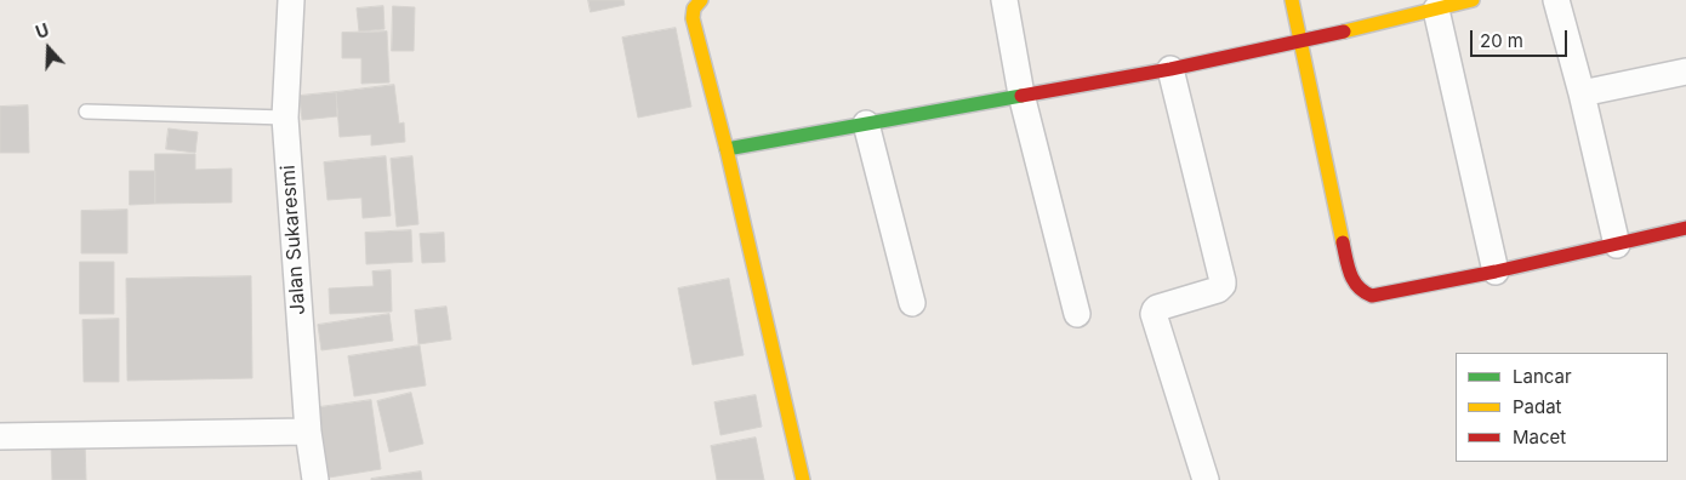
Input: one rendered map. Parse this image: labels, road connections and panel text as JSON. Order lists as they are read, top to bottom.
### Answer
{
  "streets": {
    "street": ["Jalan Sukaresmi"]
  },
  "legend": ["Lancar", "Padat", "Macet"],
  "scale_bar": "20 m",
  "north": "top"
}
